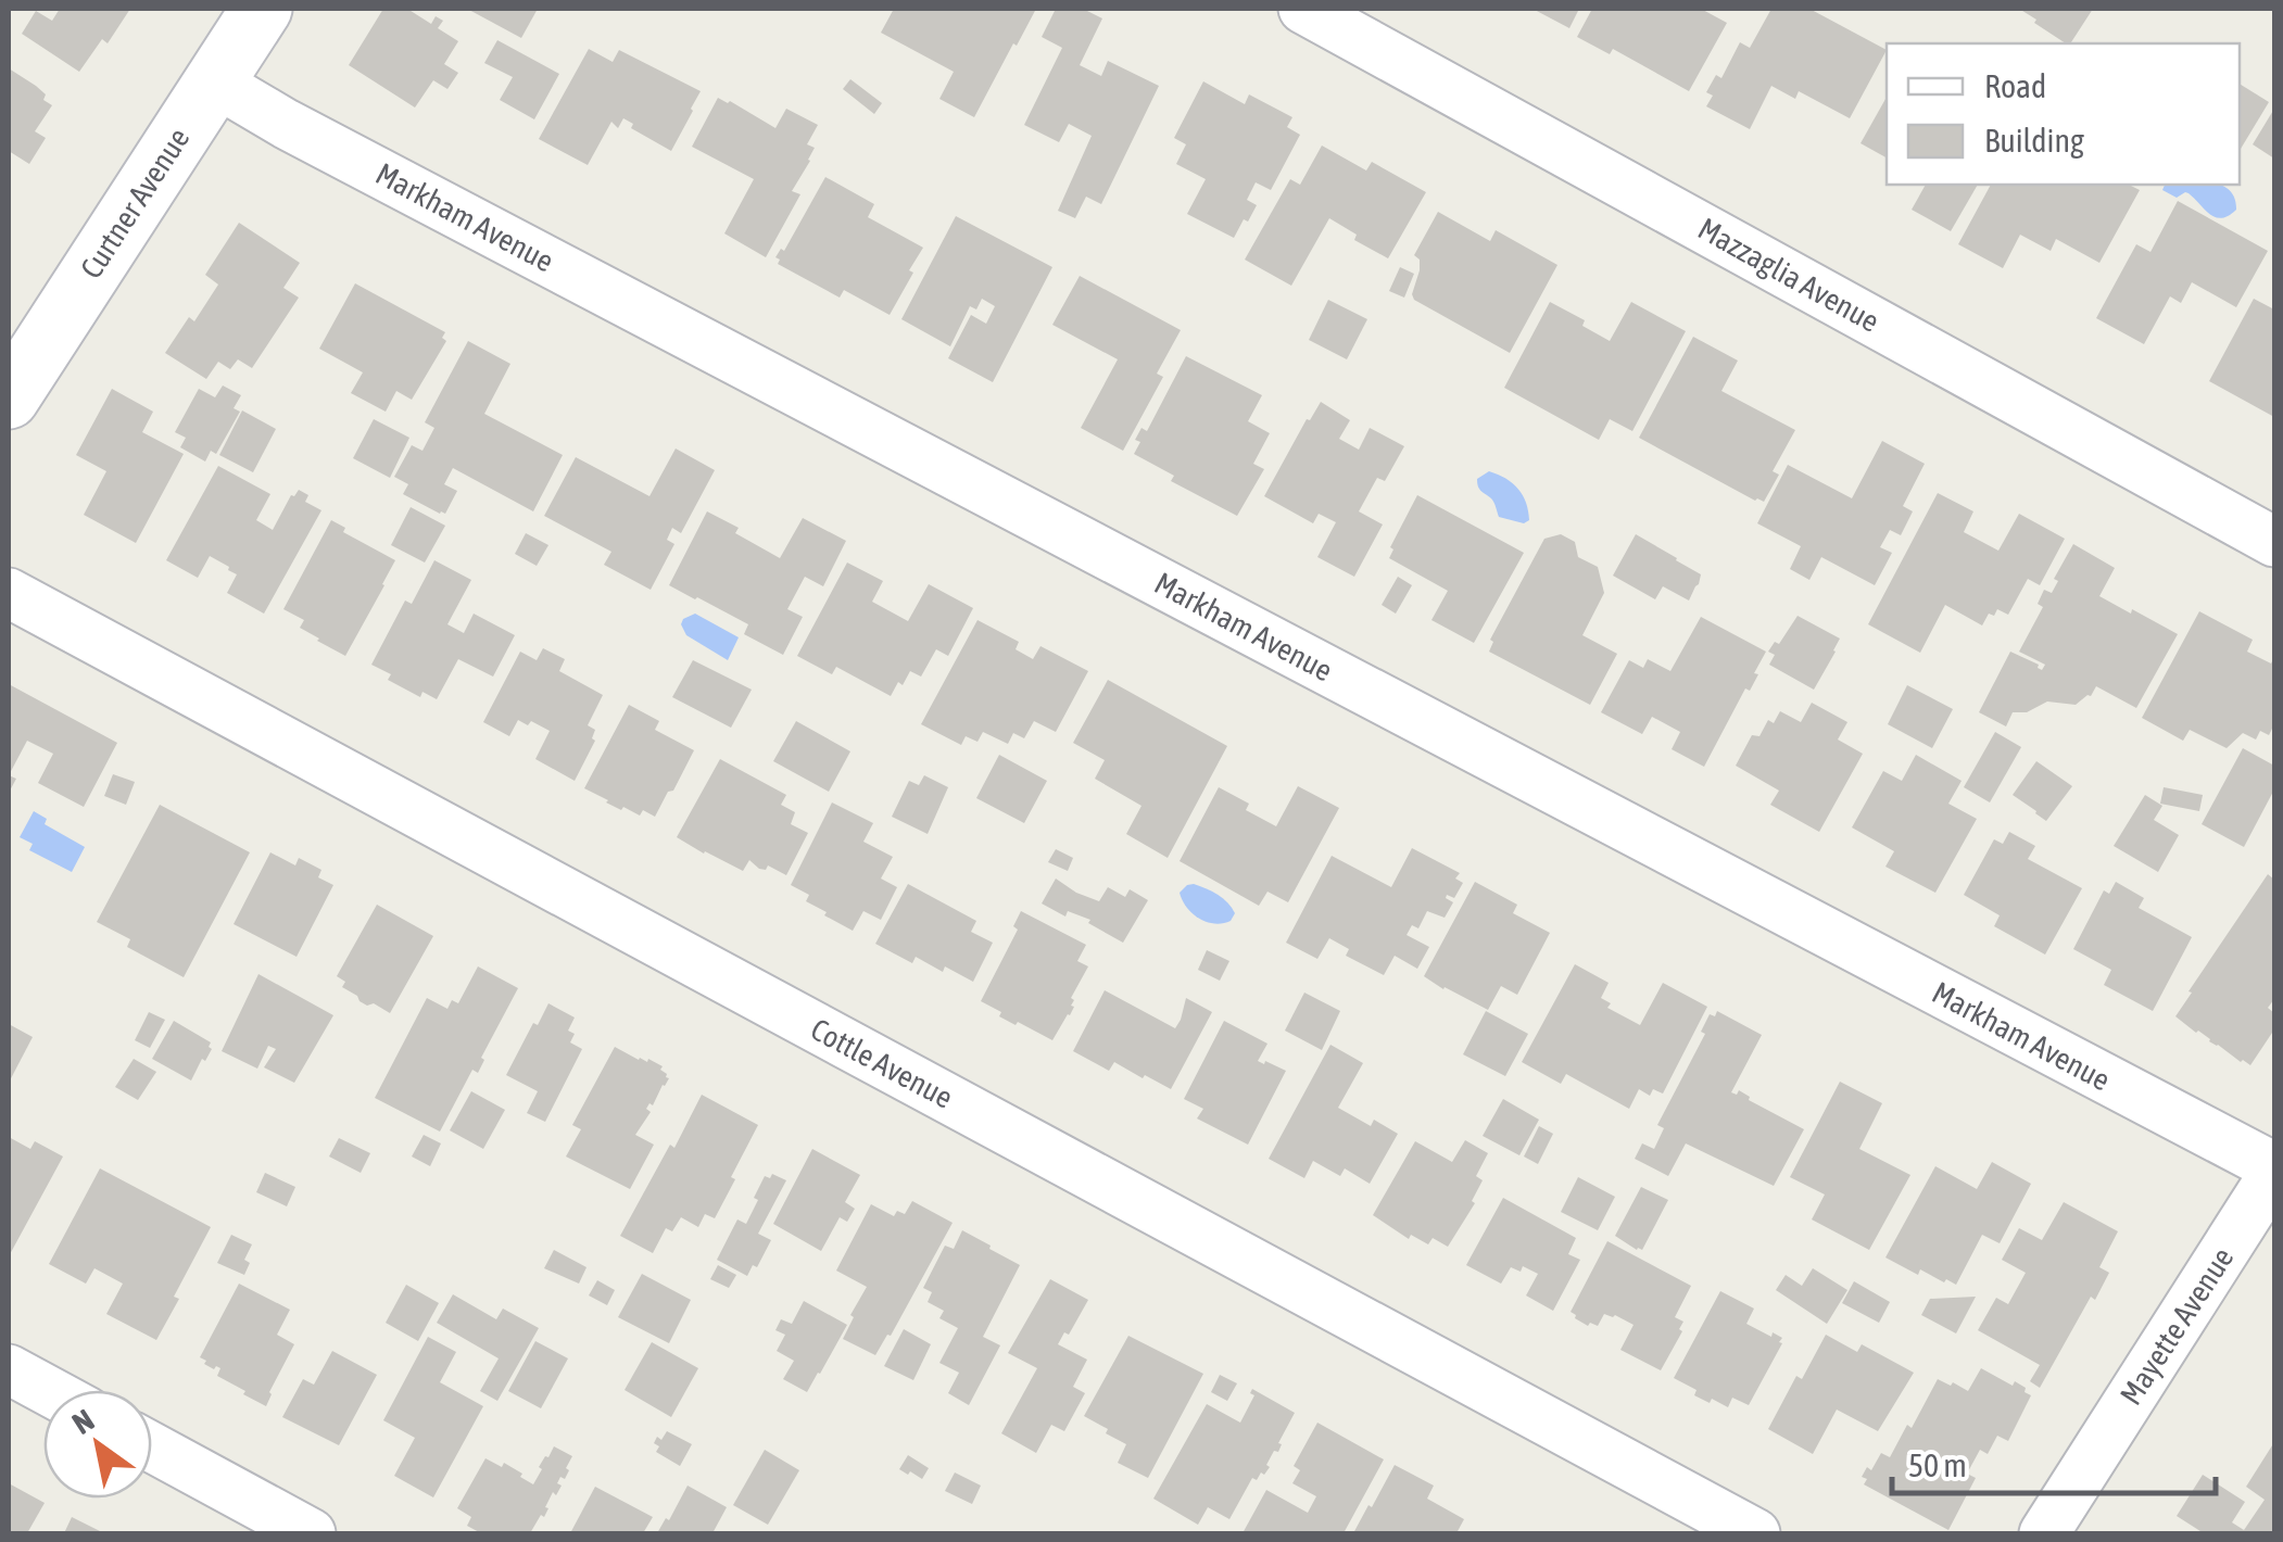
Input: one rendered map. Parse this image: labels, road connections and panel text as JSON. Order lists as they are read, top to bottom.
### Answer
{
  "streets": {
    "main road": ["Curtner Avenue"],
    "street": [
      "Markham Avenue",
      "Mazzaglia Avenue",
      "Cottle Avenue",
      "Mayette Avenue"
    ]
  },
  "crossings": [
    ["Curtner Avenue", "Markham Avenue"],
    ["Markham Avenue", "Mayette Avenue"]
  ],
  "legend": ["Road", "Building"],
  "scale_bar": "50 m",
  "north": "top left"
}
